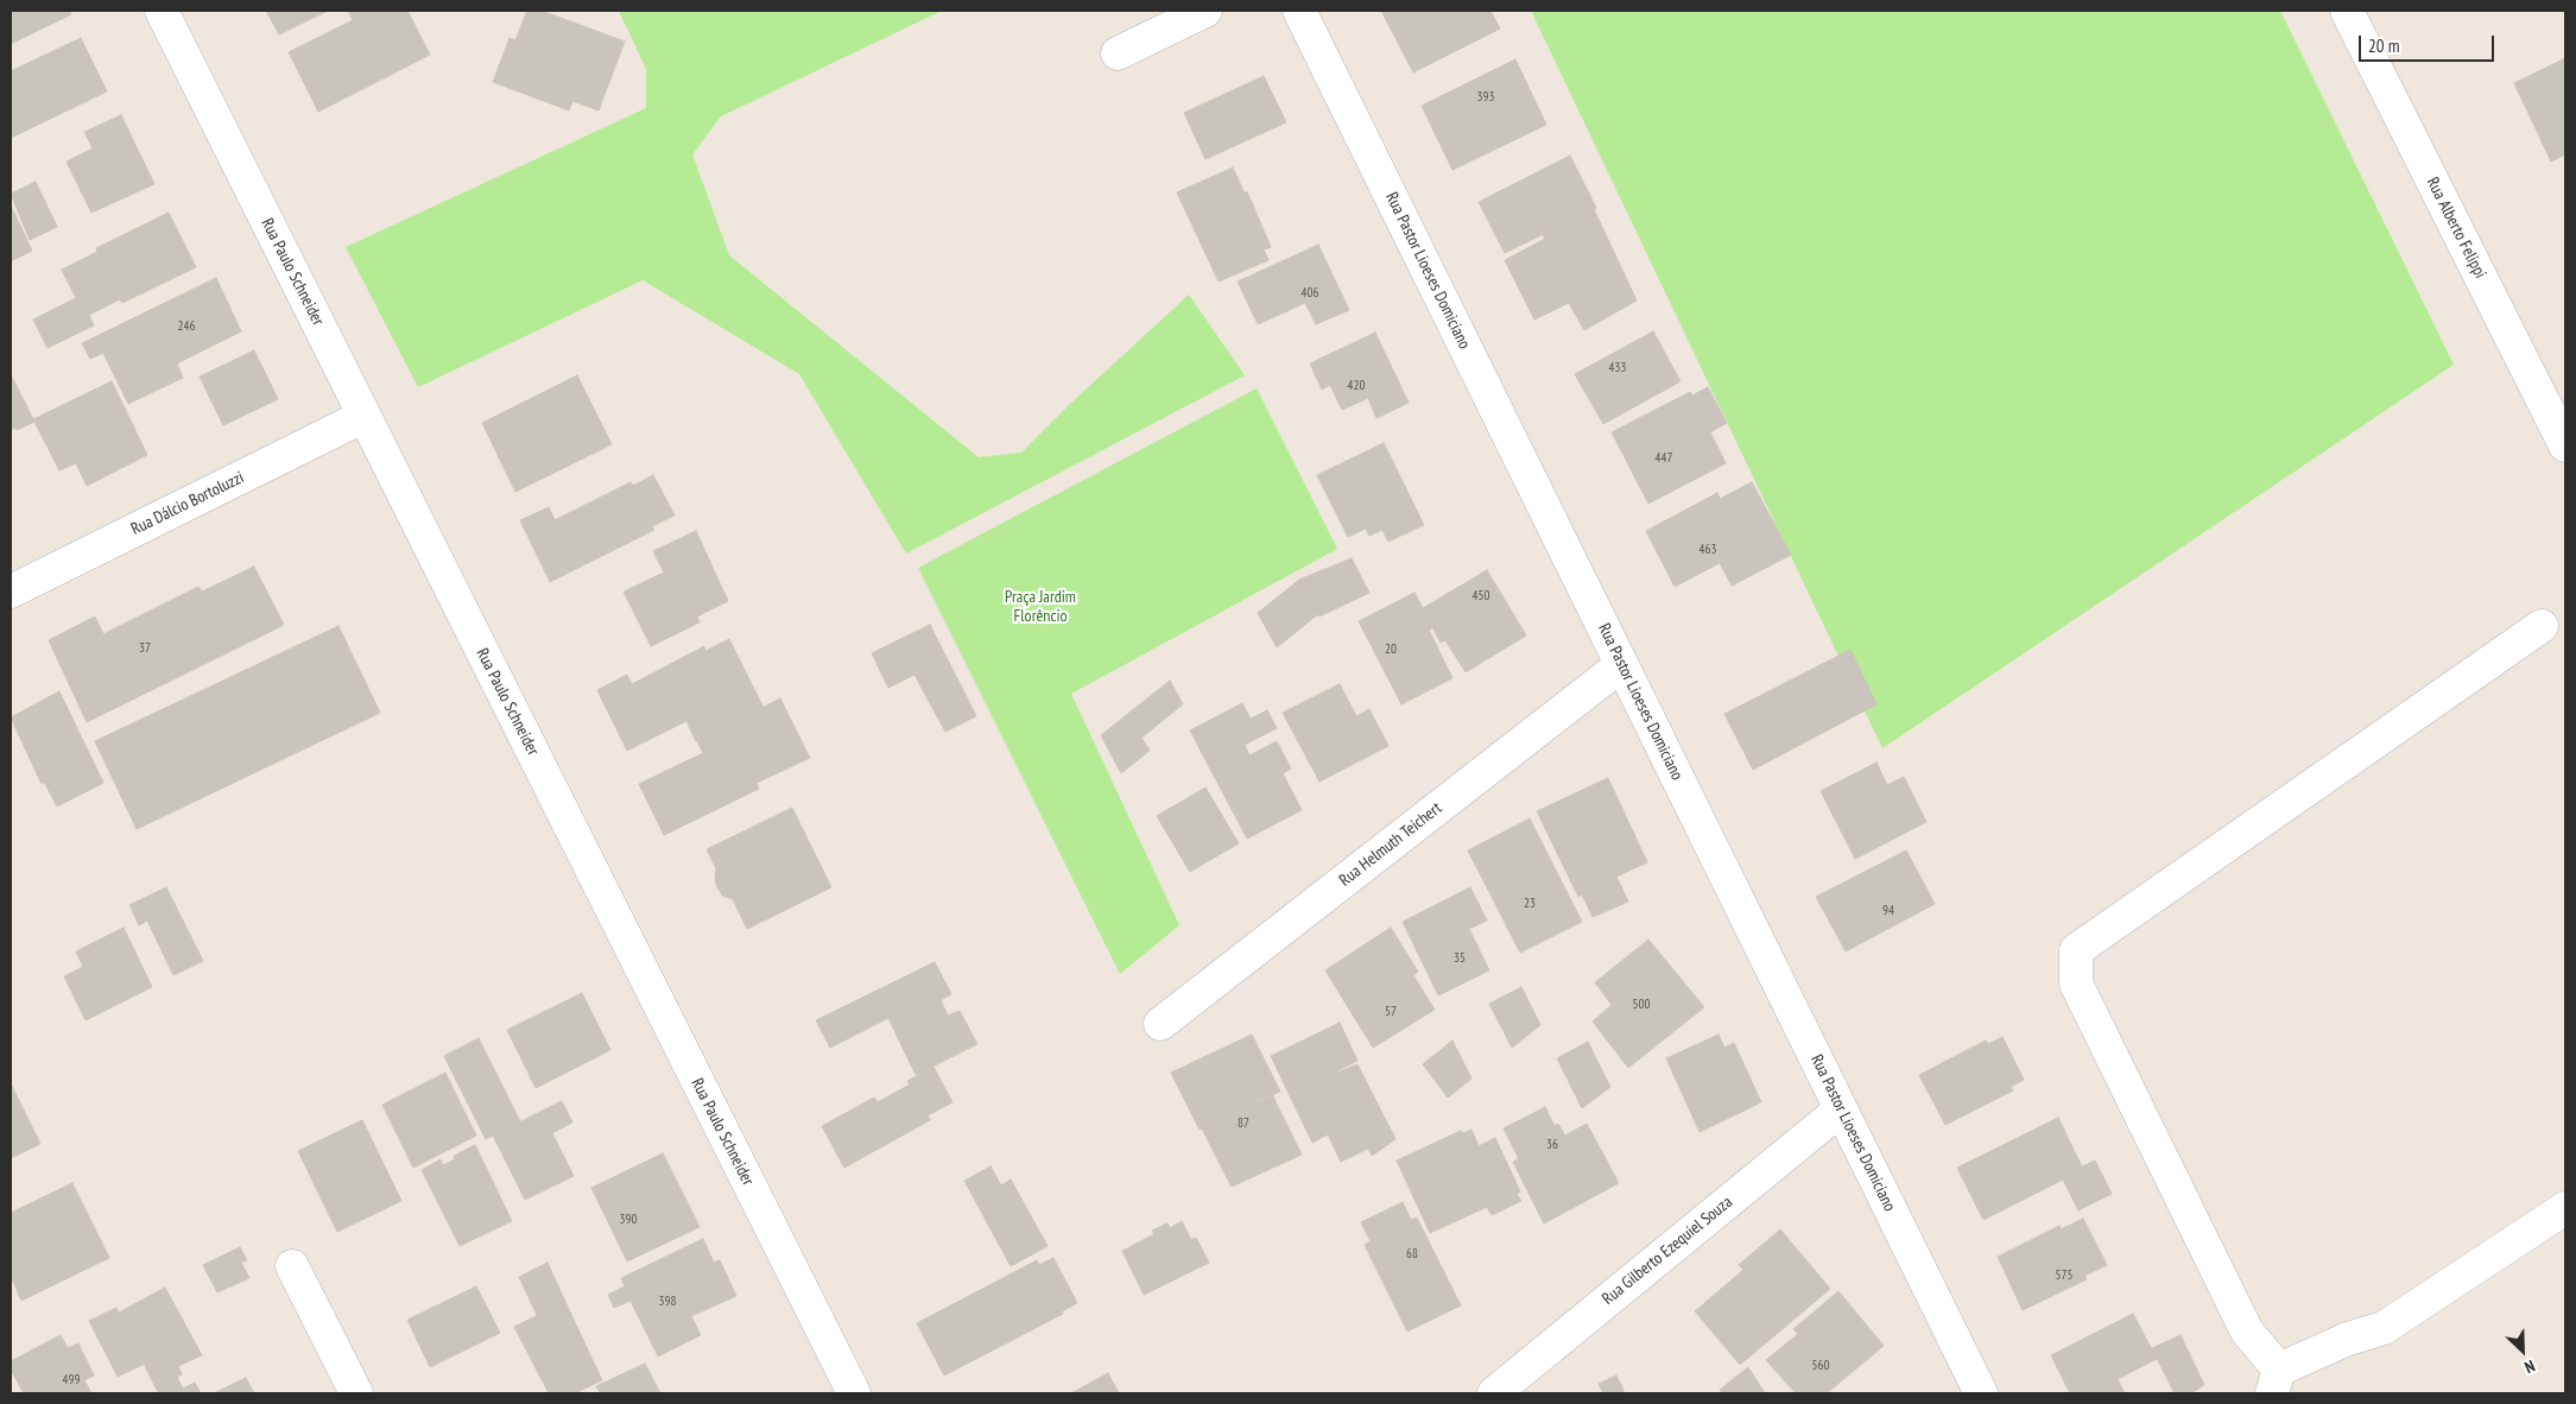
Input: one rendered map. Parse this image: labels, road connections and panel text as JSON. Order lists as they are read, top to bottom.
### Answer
{
  "streets": {
    "street": [
      "Rua Alberto Felippi",
      "Rua Pastor Lioeses Domiciano",
      "Rua Paulo Schneider",
      "Rua Dálcio Bortoluzzi",
      "Rua Helmuth Teichert",
      "Rua Gilberto Ezequiel Souza"
    ]
  },
  "crossings": [
    ["Rua Pastor Lioeses Domiciano", "Rua Helmuth Teichert"],
    ["Rua Pastor Lioeses Domiciano", "Rua Gilberto Ezequiel Souza"],
    ["Rua Paulo Schneider", "Rua Dálcio Bortoluzzi"]
  ],
  "parks": ["Praça Jardim Florêncio"],
  "house_numbers": [
    "393",
    "406",
    "246",
    "433",
    "420",
    "447",
    "463",
    "450",
    "37",
    "20",
    "23",
    "94",
    "35",
    "500",
    "57",
    "87",
    "36",
    "390",
    "68",
    "575",
    "398",
    "560",
    "499"
  ],
  "scale_bar": "20 m",
  "north": "bottom right"
}
